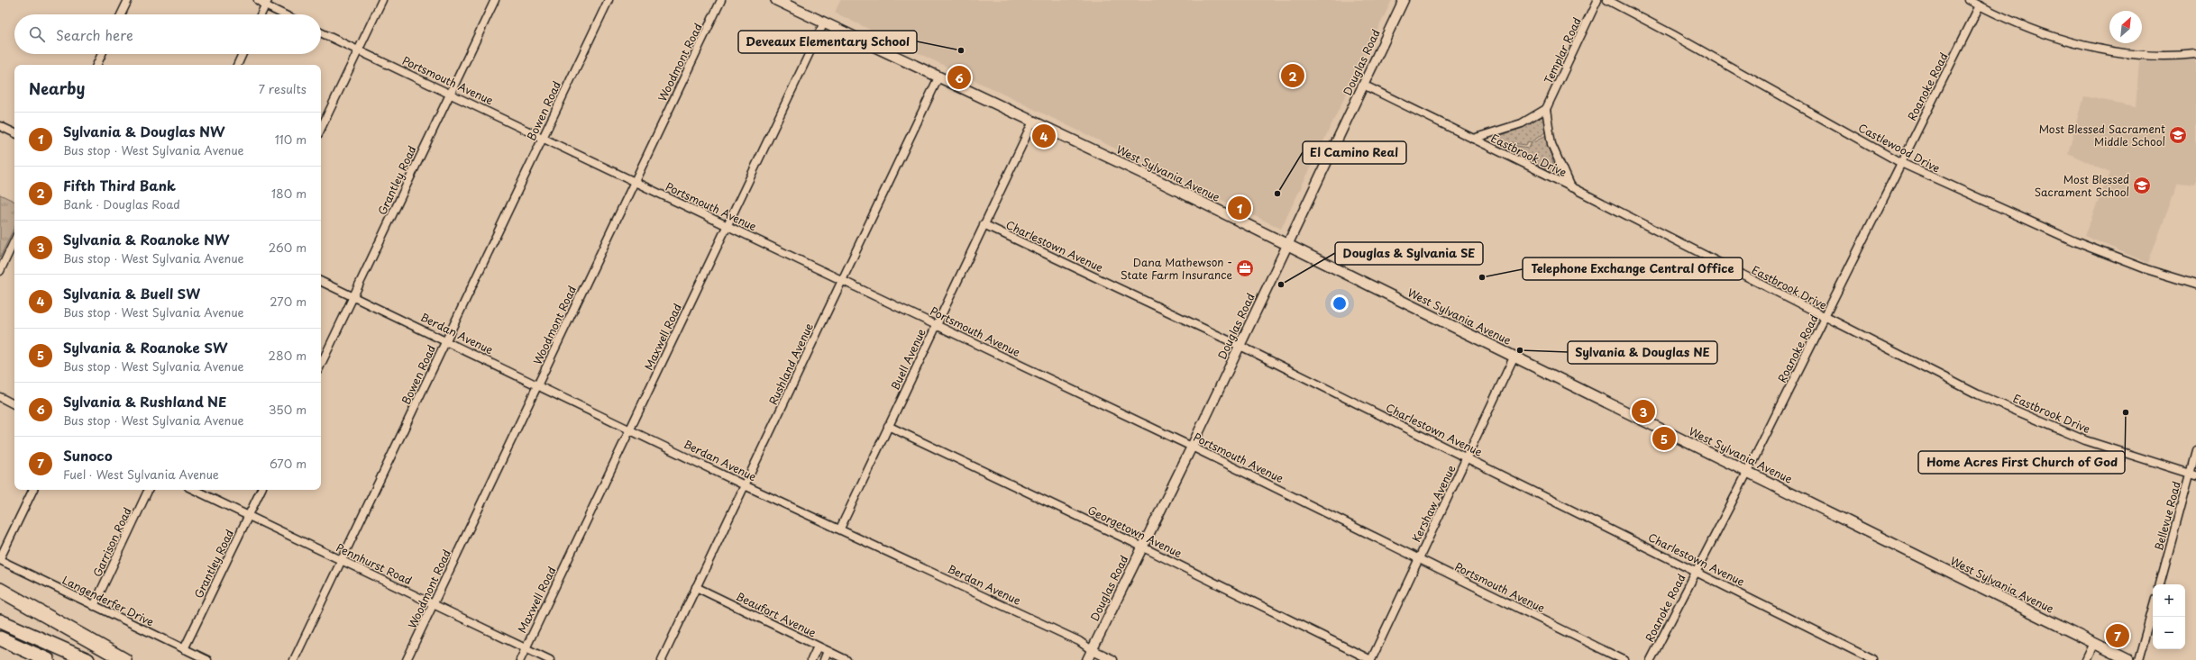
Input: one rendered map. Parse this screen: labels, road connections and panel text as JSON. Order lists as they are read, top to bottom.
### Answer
{
  "streets": {
    "main road": ["West Sylvania Avenue"],
    "street": [
      "Templar Road",
      "Woodmont Road",
      "Douglas Road",
      "Portsmouth Avenue",
      "Roanoke Road",
      "Bowen Road",
      "Castlewood Drive",
      "Eastbrook Drive",
      "Grantley Road",
      "Charlestown Avenue",
      "Berdan Avenue",
      "Maxwell Road",
      "Buell Avenue",
      "Rushland Avenue",
      "Kershaw Avenue",
      "Bellevue Road",
      "Georgetown Avenue",
      "Garrison Road",
      "Pennhurst Road",
      "Langenderfer Drive",
      "Beaufort Avenue"
    ]
  },
  "crossings": [
    ["Woodmont Road", "Portsmouth Avenue"],
    ["Woodmont Road", "Berdan Avenue"],
    ["Woodmont Road", "Pennhurst Road"],
    ["Douglas Road", "Portsmouth Avenue"],
    ["Douglas Road", "Eastbrook Drive"],
    ["Douglas Road", "West Sylvania Avenue"],
    ["Douglas Road", "Charlestown Avenue"],
    ["Douglas Road", "Berdan Avenue"],
    ["Douglas Road", "Georgetown Avenue"],
    ["Portsmouth Avenue", "Bowen Road"],
    ["Portsmouth Avenue", "Grantley Road"],
    ["Portsmouth Avenue", "Maxwell Road"],
    ["Portsmouth Avenue", "Buell Avenue"],
    ["Portsmouth Avenue", "Rushland Avenue"],
    ["Portsmouth Avenue", "Kershaw Avenue"],
    ["Roanoke Road", "Castlewood Drive"],
    ["Roanoke Road", "Eastbrook Drive"],
    ["Roanoke Road", "West Sylvania Avenue"],
    ["Roanoke Road", "Charlestown Avenue"],
    ["Bowen Road", "Berdan Avenue"],
    ["Bowen Road", "Pennhurst Road"],
    ["Eastbrook Drive", "Bellevue Road"],
    ["West Sylvania Avenue", "Maxwell Road"],
    ["West Sylvania Avenue", "Buell Avenue"],
    ["West Sylvania Avenue", "Rushland Avenue"],
    ["West Sylvania Avenue", "Kershaw Avenue"],
    ["Grantley Road", "Berdan Avenue"],
    ["Grantley Road", "Pennhurst Road"],
    ["Grantley Road", "Langenderfer Drive"],
    ["Charlestown Avenue", "Buell Avenue"],
    ["Charlestown Avenue", "Kershaw Avenue"],
    ["Berdan Avenue", "Maxwell Road"],
    ["Berdan Avenue", "Buell Avenue"],
    ["Berdan Avenue", "Rushland Avenue"],
    ["Maxwell Road", "Pennhurst Road"],
    ["Buell Avenue", "Georgetown Avenue"],
    ["Rushland Avenue", "Beaufort Avenue"],
    ["Kershaw Avenue", "Georgetown Avenue"],
    ["Garrison Road", "Langenderfer Drive"]
  ],
  "places": {
    "other": [
      "Deveaux Elementary School",
      "El Camino Real",
      "Telephone Exchange Central Office",
      "Douglas & Sylvania SE",
      "Sylvania & Douglas NE",
      "Home Acres First Church of God"
    ],
    "school or university": ["Most Blessed Sacrament Middle School", "Most Blessed Sacrament School"],
    "office": ["Dana Mathewson - State Farm Insurance"]
  },
  "north": "top right",
  "page": {
    "search": "Search here",
    "pins": [
      "2",
      "6",
      "4",
      "1",
      "3",
      "5",
      "7"
    ],
    "heading": ["Nearby", "7 results"],
    "list": [
      {
        "mark": "1",
        "name": "Sylvania & Douglas NW",
        "note": "Bus stop · West Sylvania Avenue",
        "value": "110 m"
      },
      {
        "mark": "2",
        "name": "Fifth Third Bank",
        "note": "Bank · Douglas Road",
        "value": "180 m"
      },
      {
        "mark": "3",
        "name": "Sylvania & Roanoke NW",
        "note": "Bus stop · West Sylvania Avenue",
        "value": "260 m"
      },
      {
        "mark": "4",
        "name": "Sylvania & Buell SW",
        "note": "Bus stop · West Sylvania Avenue",
        "value": "270 m"
      },
      {
        "mark": "5",
        "name": "Sylvania & Roanoke SW",
        "note": "Bus stop · West Sylvania Avenue",
        "value": "280 m"
      },
      {
        "mark": "6",
        "name": "Sylvania & Rushland NE",
        "note": "Bus stop · West Sylvania Avenue",
        "value": "350 m"
      },
      {
        "mark": "7",
        "name": "Sunoco",
        "note": "Fuel · West Sylvania Avenue",
        "value": "670 m"
      }
    ],
    "map_buttons": ["+", "−"]
  }
}
